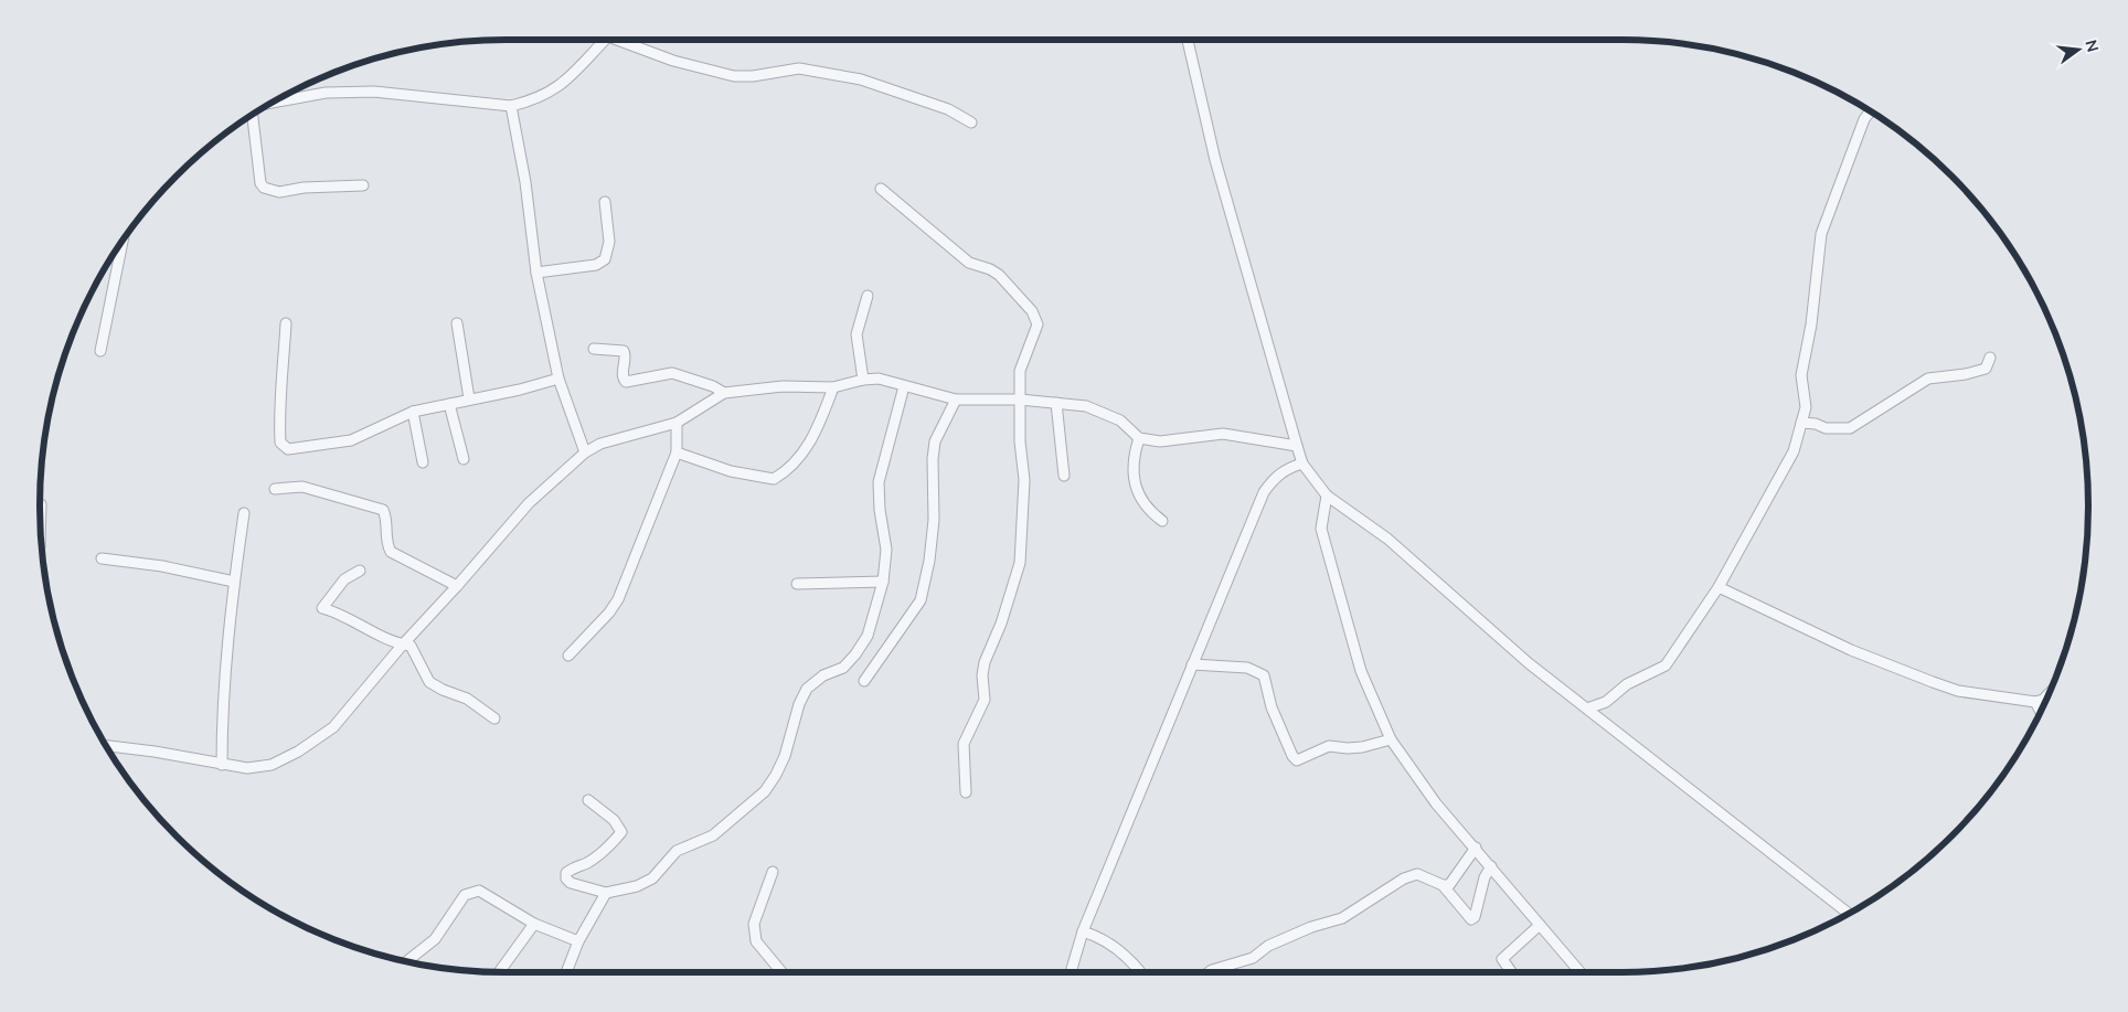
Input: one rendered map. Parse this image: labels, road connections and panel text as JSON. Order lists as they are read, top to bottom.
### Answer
{
  "north": "right"
}
